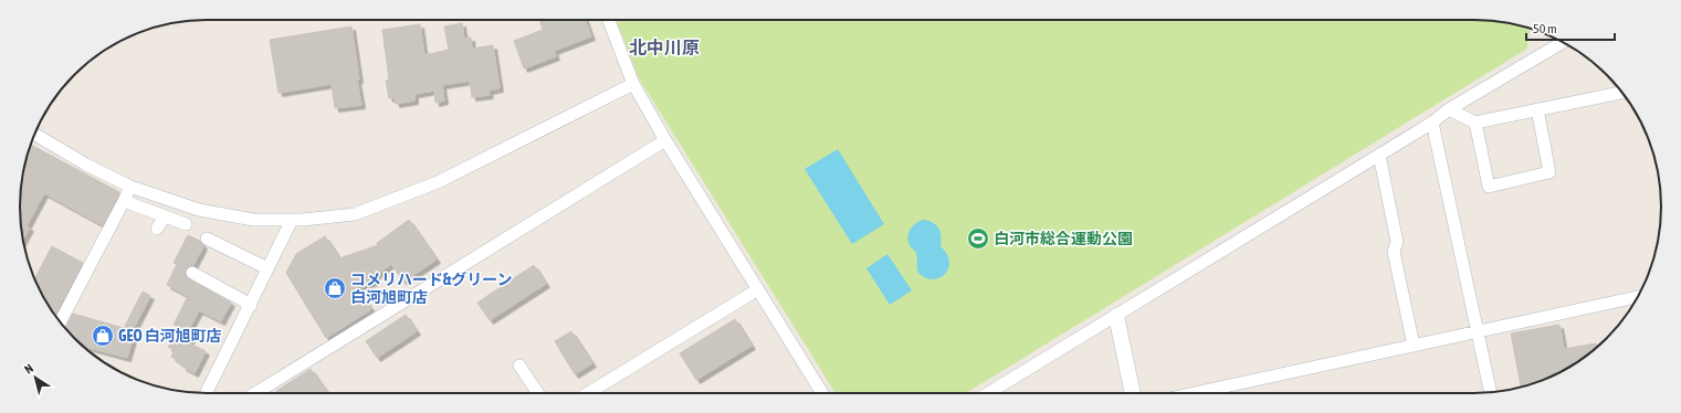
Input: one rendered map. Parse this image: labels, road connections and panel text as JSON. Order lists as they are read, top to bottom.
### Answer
{
  "districts": ["北中川原"],
  "places": {
    "sports": ["白河市総合運動公園"],
    "shop": ["コメリハード&グリーン 白河旭町店", "GEO 白河旭町店"]
  },
  "scale_bar": "50 m",
  "north": "top left"
}
